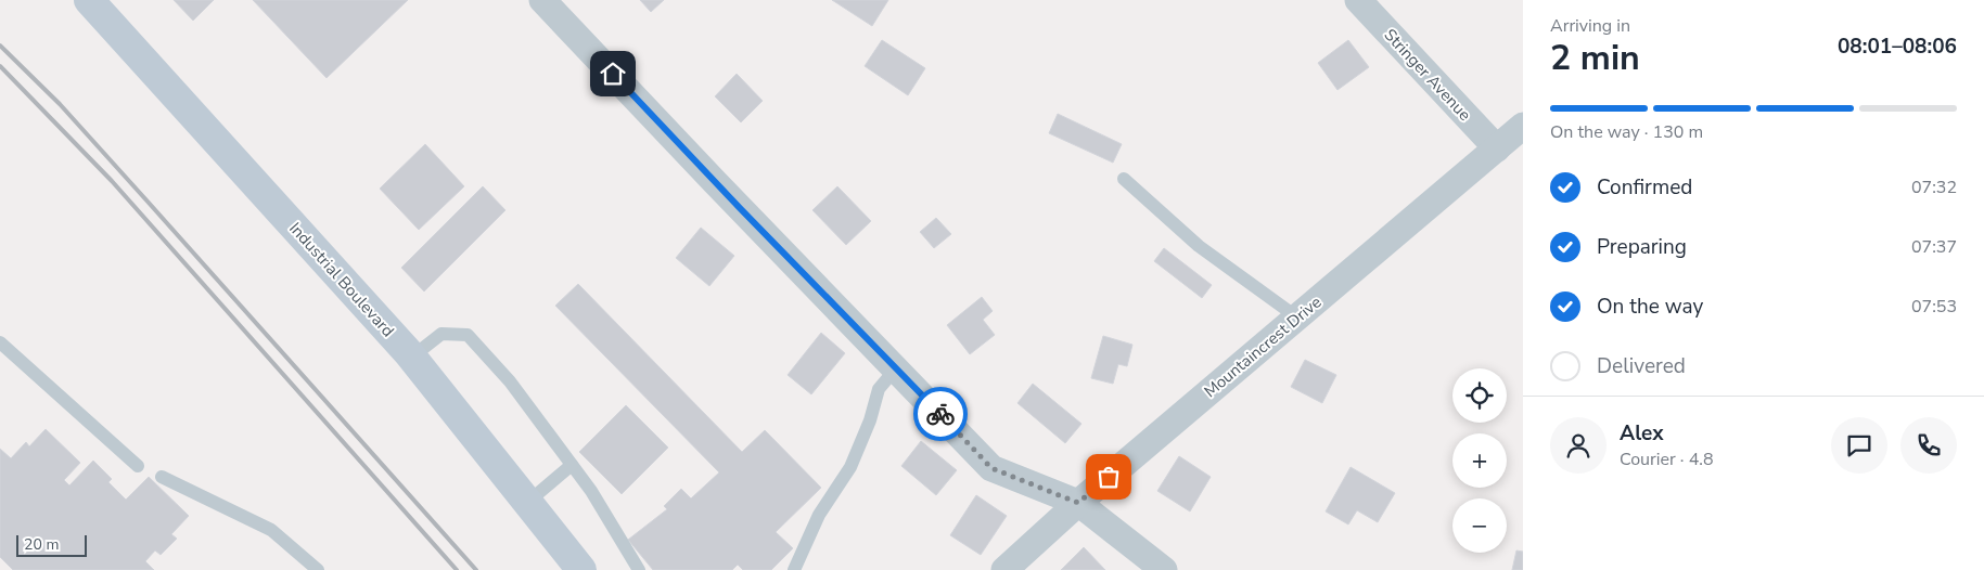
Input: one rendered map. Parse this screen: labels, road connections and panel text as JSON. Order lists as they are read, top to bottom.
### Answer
{
  "streets": {
    "street": ["Stringer Avenue", "Industrial Boulevard", "Mountaincrest Drive"]
  },
  "crossings": [
    ["Stringer Avenue", "Mountaincrest Drive"]
  ],
  "scale_bar": "20 m",
  "page": {
    "heading": ["2 min", "Arriving in", "08:01–08:06"],
    "panel": ["Alex", "Courier · 4.8"],
    "bar": "On the way · 130 m",
    "list": [
      ["Confirmed", "07:32"],
      ["Preparing", "07:37"],
      ["On the way", "07:53"],
      "Delivered"
    ],
    "map_buttons": ["+", "−"],
    "scale": "20 m"
  }
}
